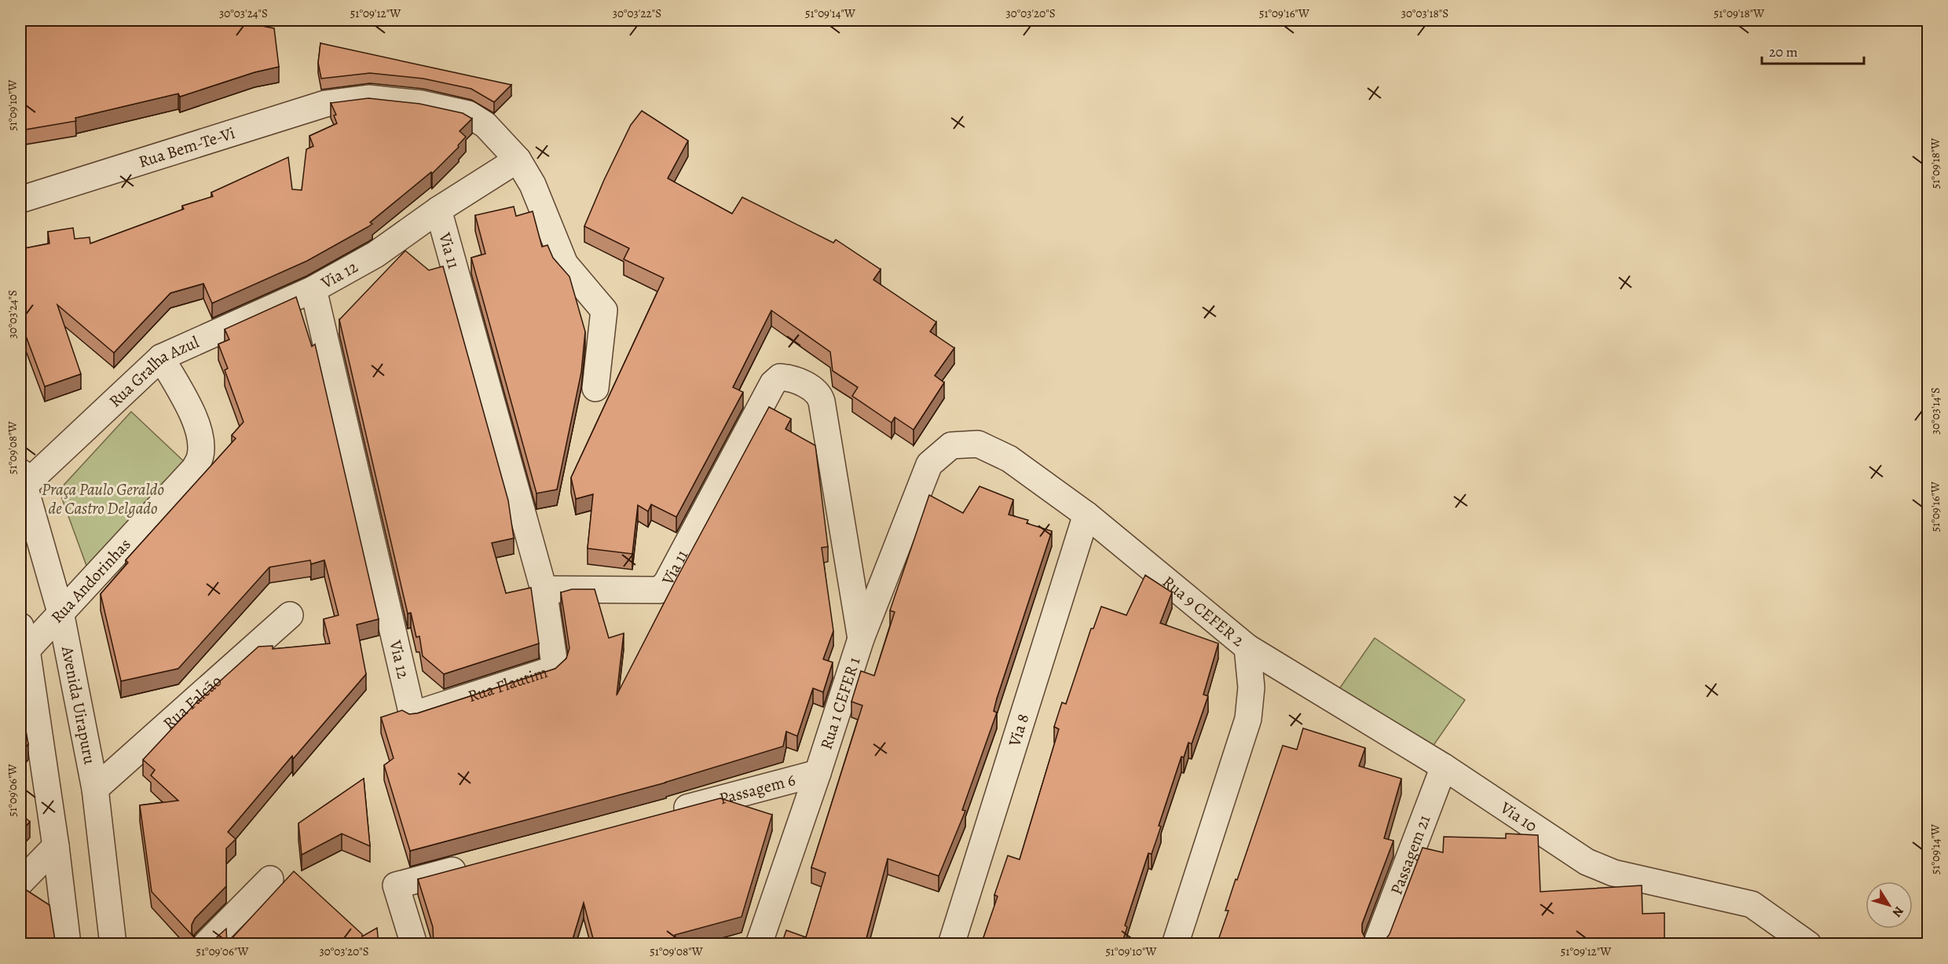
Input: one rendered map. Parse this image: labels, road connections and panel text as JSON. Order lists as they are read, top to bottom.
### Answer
{
  "streets": {
    "street": [
      "Rua Bem-Te-Vi",
      "Via 11",
      "Via 12",
      "Rua Gralha Azul",
      "Rua Andorinhas",
      "Rua 9 CEFER 2",
      "Rua Flautim",
      "Rua Falcão",
      "Rua 1 CEFER 1",
      "Avenida Uirapuru",
      "Via 8",
      "Passagem 6",
      "Via 10",
      "Passagem 21"
    ]
  },
  "crossings": [
    ["Rua Bem-Te-Vi", "Via 12"],
    ["Via 11", "Via 12"],
    ["Via 11", "Rua Flautim"],
    ["Via 11", "Rua 1 CEFER 1"],
    ["Via 12", "Rua Gralha Azul"],
    ["Via 12", "Rua Flautim"],
    ["Rua Gralha Azul", "Rua Andorinhas"],
    ["Rua Gralha Azul", "Avenida Uirapuru"],
    ["Rua Andorinhas", "Avenida Uirapuru"],
    ["Rua 9 CEFER 2", "Rua 1 CEFER 1"],
    ["Rua 9 CEFER 2", "Via 8"],
    ["Rua 9 CEFER 2", "Via 10"],
    ["Rua Falcão", "Avenida Uirapuru"],
    ["Rua 1 CEFER 1", "Passagem 6"],
    ["Via 10", "Passagem 21"]
  ],
  "parks": ["Praça Paulo Geraldo de Castro Delgado"],
  "scale_bar": "20 m",
  "north": "bottom right",
  "coordinates": [
    "30°03'24\"S",
    "51°09'12\"W",
    "30°03'22\"S",
    "51°09'14\"W",
    "30°03'20\"S",
    "51°09'16\"W",
    "30°03'18\"S",
    "51°09'18\"W",
    "51°09'10\"W",
    "30°03'14\"S",
    "51°09'08\"W",
    "51°09'06\"W"
  ]
}
